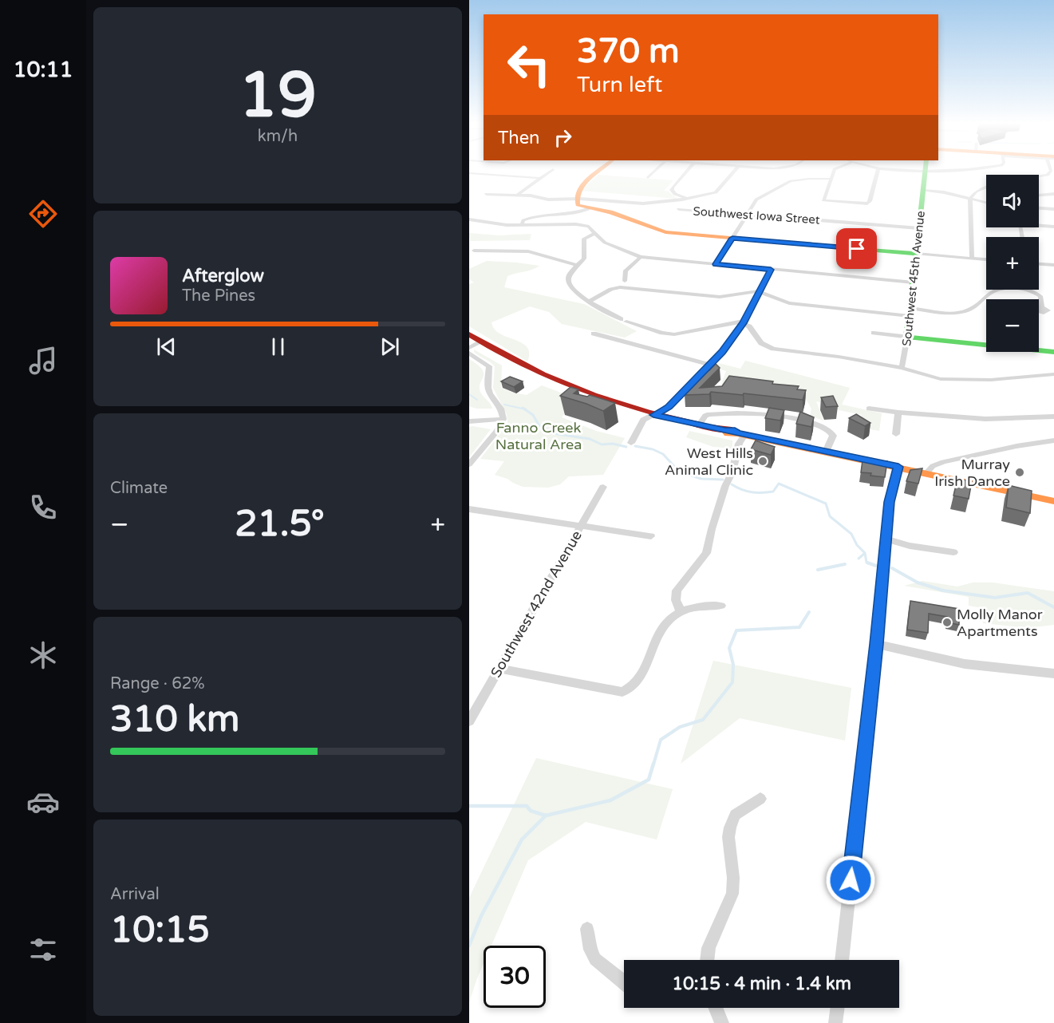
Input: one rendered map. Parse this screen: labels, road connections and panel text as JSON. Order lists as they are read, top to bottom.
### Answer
{
  "streets": {
    "street": ["Southwest Iowa Street", "Southwest 45th Avenue", "Southwest 42nd Avenue"]
  },
  "crossings": [
    ["Southwest Iowa Street", "Southwest 45th Avenue"]
  ],
  "parks": ["Fanno Creek Natural Area"],
  "places": ["West Hills Animal Clinic", "Murray Irish Dance", "Molly Manor Apartments"],
  "page": {
    "tabs": "10:11",
    "tile": [
      ["19", "km/h"],
      "Climate",
      ["Range · 62%", "310 km"],
      ["Arrival", "10:15"]
    ],
    "turn": ["370 m", "Turn left"],
    "then": "Then",
    "map_buttons": ["+", "−"],
    "song": ["Afterglow", "The Pines"],
    "heat": ["−", "21.5°", "+"],
    "limit": "30",
    "trip": "10:15 · 4 min · 1.4 km"
  }
}
